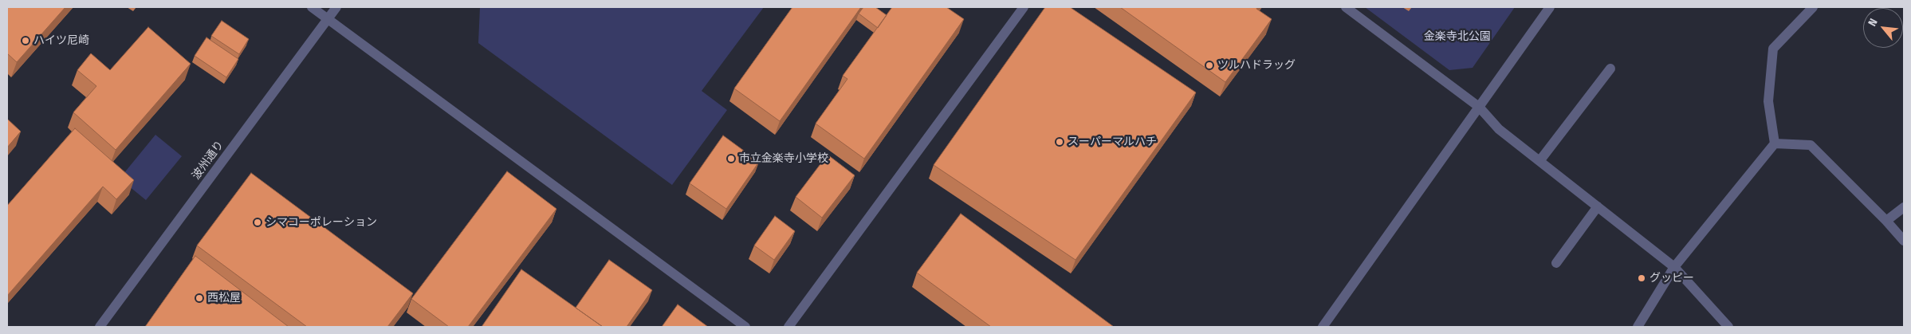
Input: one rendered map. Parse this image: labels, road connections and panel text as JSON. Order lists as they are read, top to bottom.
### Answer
{
  "streets": {
    "street": ["波州通り"]
  },
  "parks": ["金楽寺北公園"],
  "places": [
    "ハイツ尼崎",
    "ツルハドラッグ",
    "スーパーマルハチ",
    "市立金楽寺小学校",
    "シマコーポレーション",
    "グッピー",
    "西松屋"
  ],
  "north": "top left"
}
